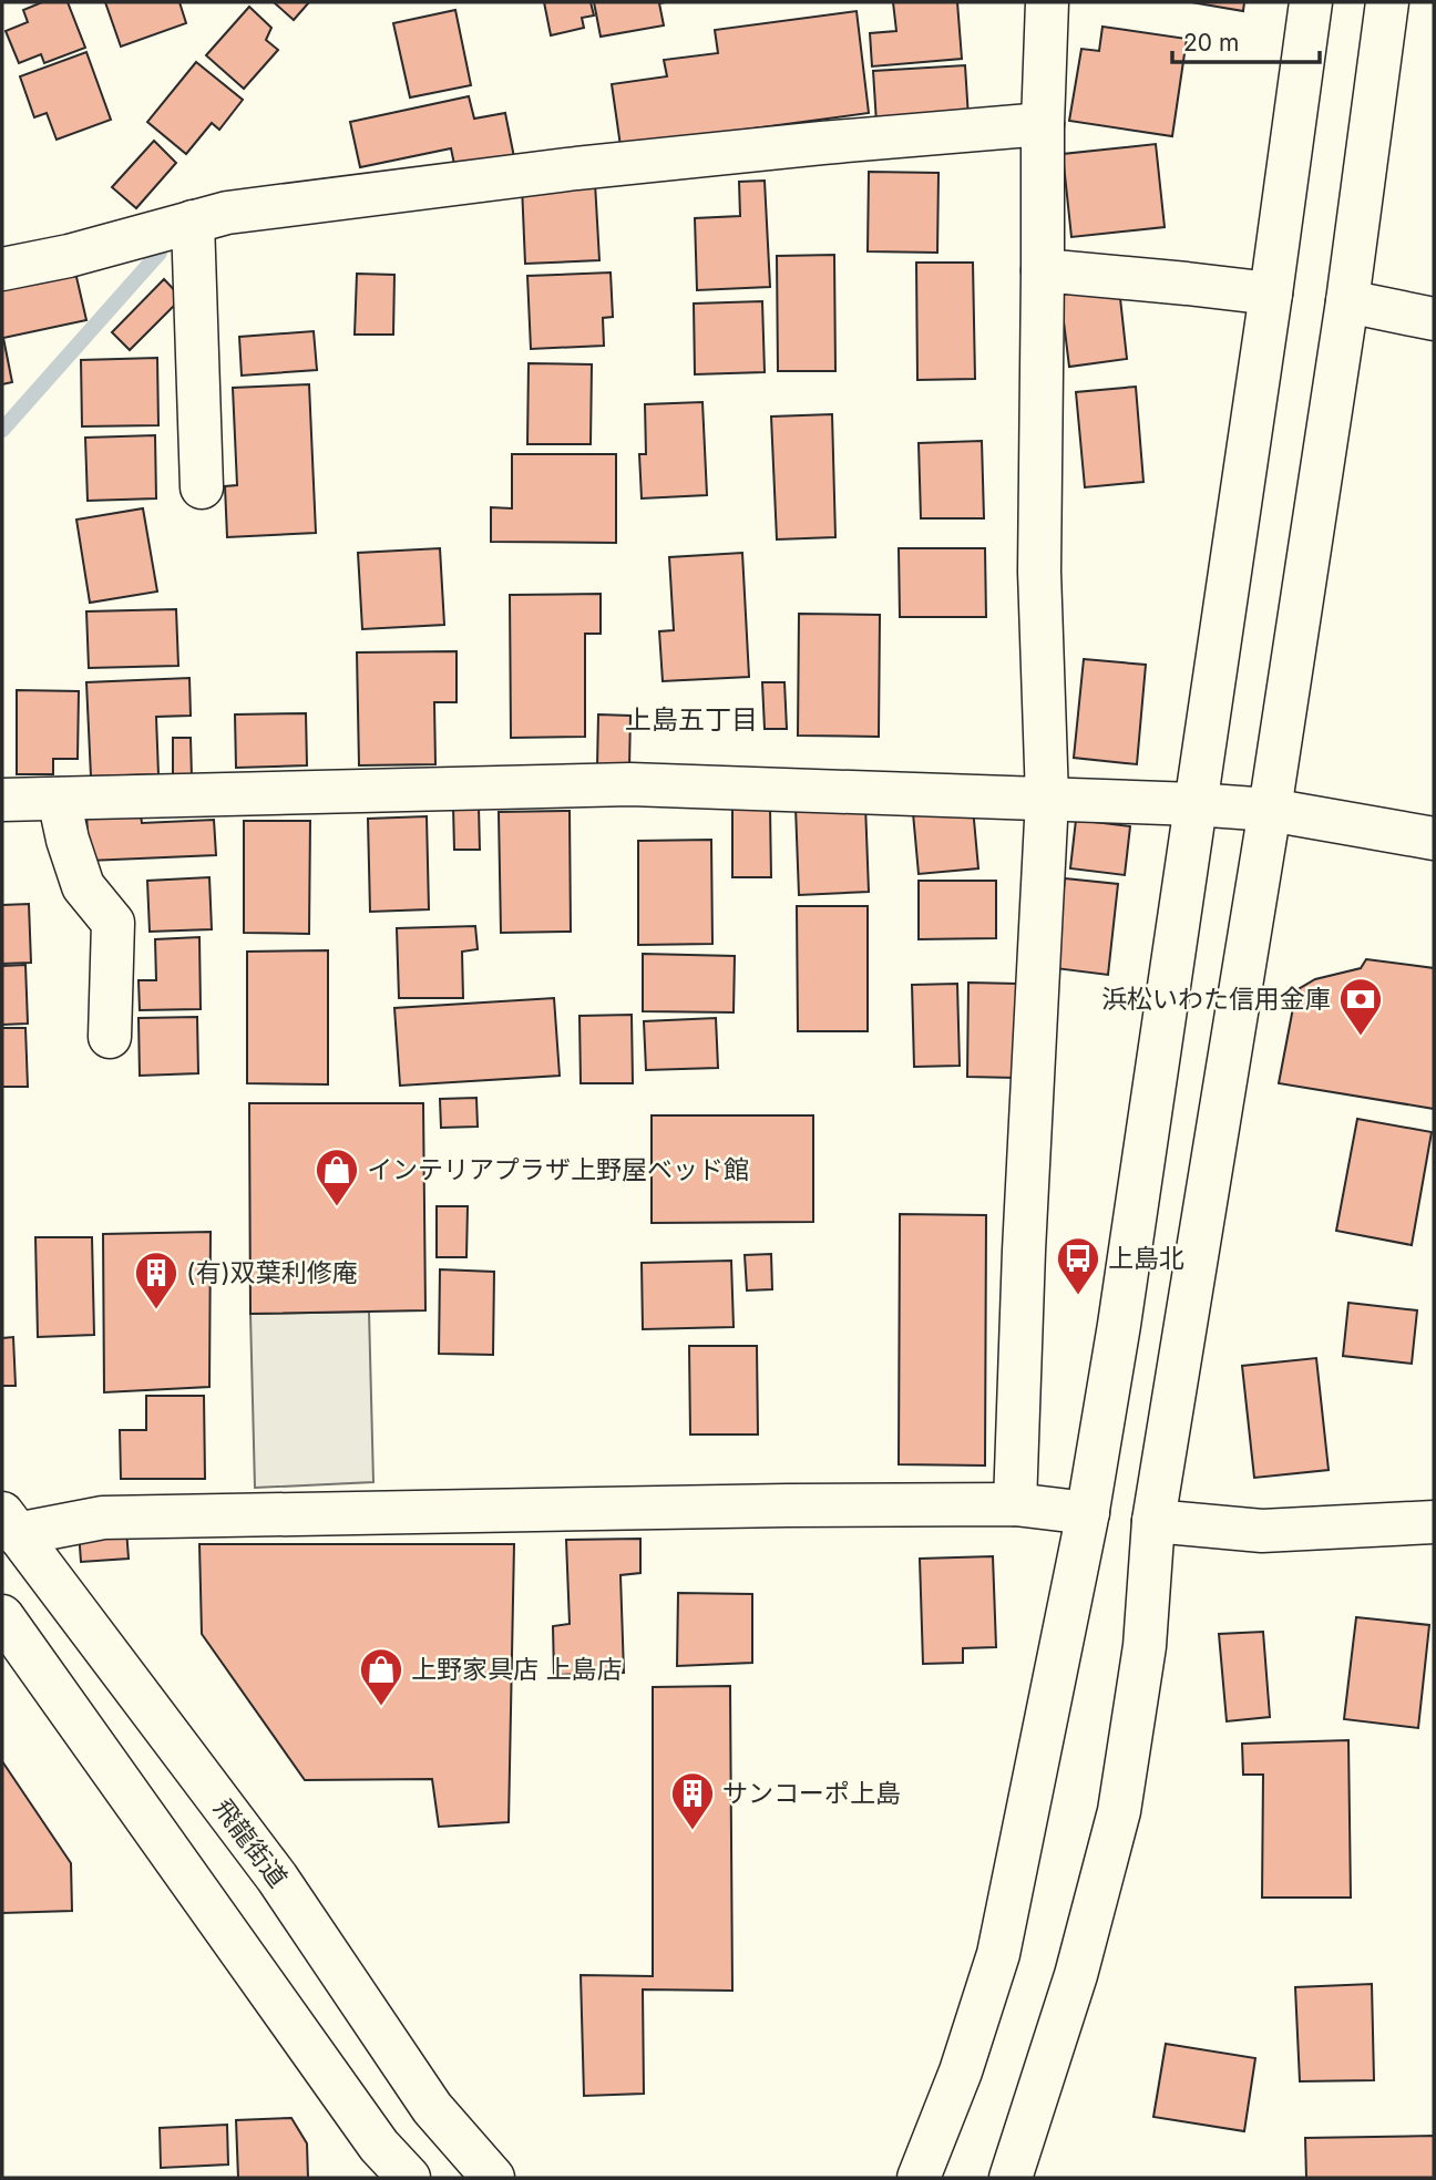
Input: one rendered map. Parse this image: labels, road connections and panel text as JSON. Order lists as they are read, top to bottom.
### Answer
{
  "streets": {
    "main road": ["飛龍街道"]
  },
  "districts": ["上島五丁目"],
  "places": {
    "bank": ["浜松いわた信用金庫"],
    "shop": ["インテリアプラザ上野屋ベッド館", "上野家具店 上島店"],
    "bus stop": ["上島北"],
    "building": ["(有)双葉利修庵", "サンコーポ上島"]
  },
  "scale_bar": "20 m"
}
